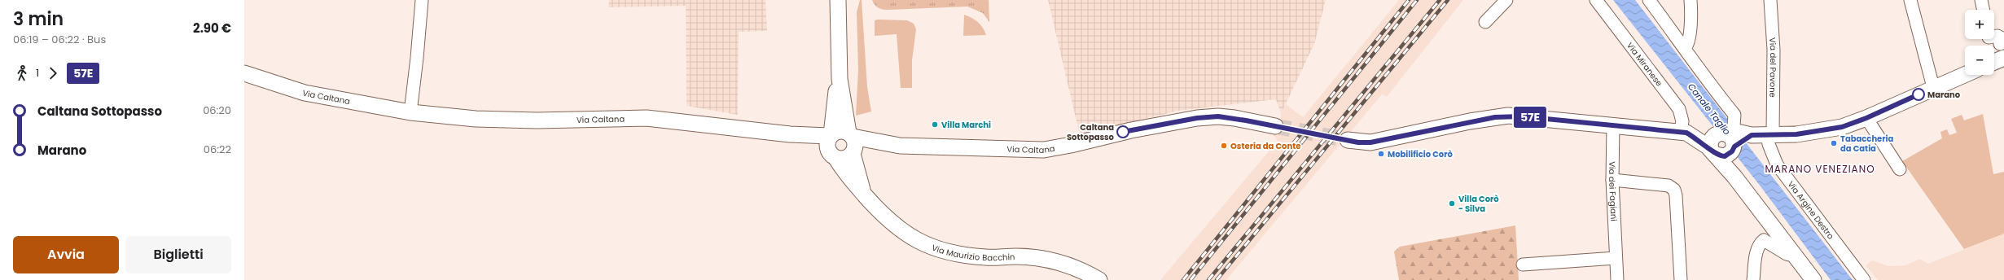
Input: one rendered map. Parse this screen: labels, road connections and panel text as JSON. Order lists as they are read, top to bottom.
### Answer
{
  "streets": {
    "main road": ["Via Caltana", "Via Maurizio Bacchin"],
    "street": [
      "Via Miranese",
      "Via del Pavone",
      "Via dei Fagiani",
      "Via Argine Destro"
    ]
  },
  "crossings": [
    ["Via del Pavone", "Via Argine Destro"],
    ["Via Caltana", "Via Maurizio Bacchin"]
  ],
  "districts": ["MARANO VENEZIANO"],
  "water": ["Canale Taglio"],
  "places": [
    "Marano",
    "Villa Marchi",
    "Caltana Sottopasso",
    "Tabaccheria da Catia",
    "Osteria da Conte",
    "Mobilificio Corò",
    "Villa Corò - Silva"
  ],
  "lines": ["bus line 57E"],
  "page": {
    "heading": ["3 min", "06:19 – 06:22 · Bus", "2.90 €"],
    "on_map": "57E",
    "map_buttons": ["+", "−"],
    "legs": ["1", "57E"],
    "list": [
      {
        "name": "Caltana Sottopasso",
        "value": "06:20"
      },
      {
        "name": "Marano",
        "value": "06:22"
      }
    ],
    "buttons": ["Avvia", "Biglietti"]
  }
}
